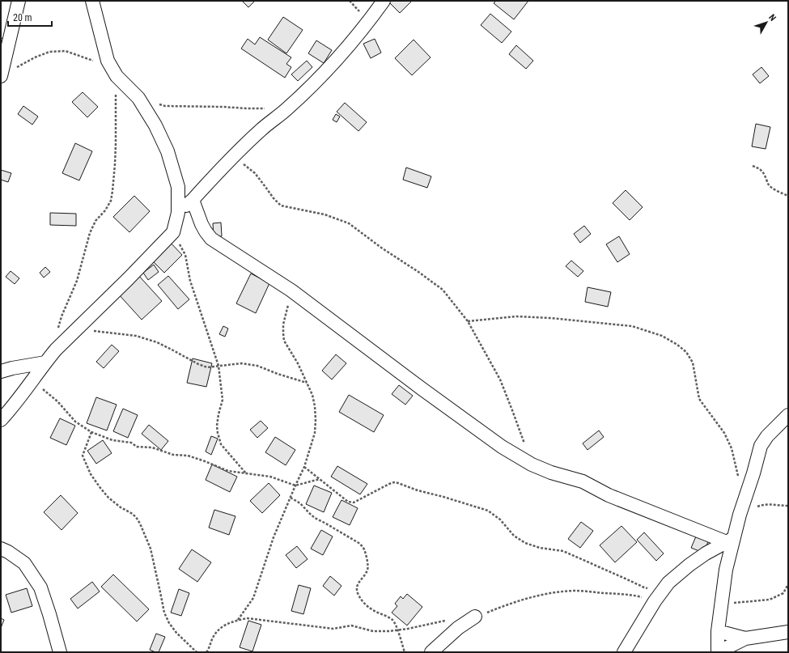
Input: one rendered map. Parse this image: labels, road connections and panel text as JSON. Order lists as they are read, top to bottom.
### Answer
{
  "scale_bar": "20 m",
  "north": "top right"
}
